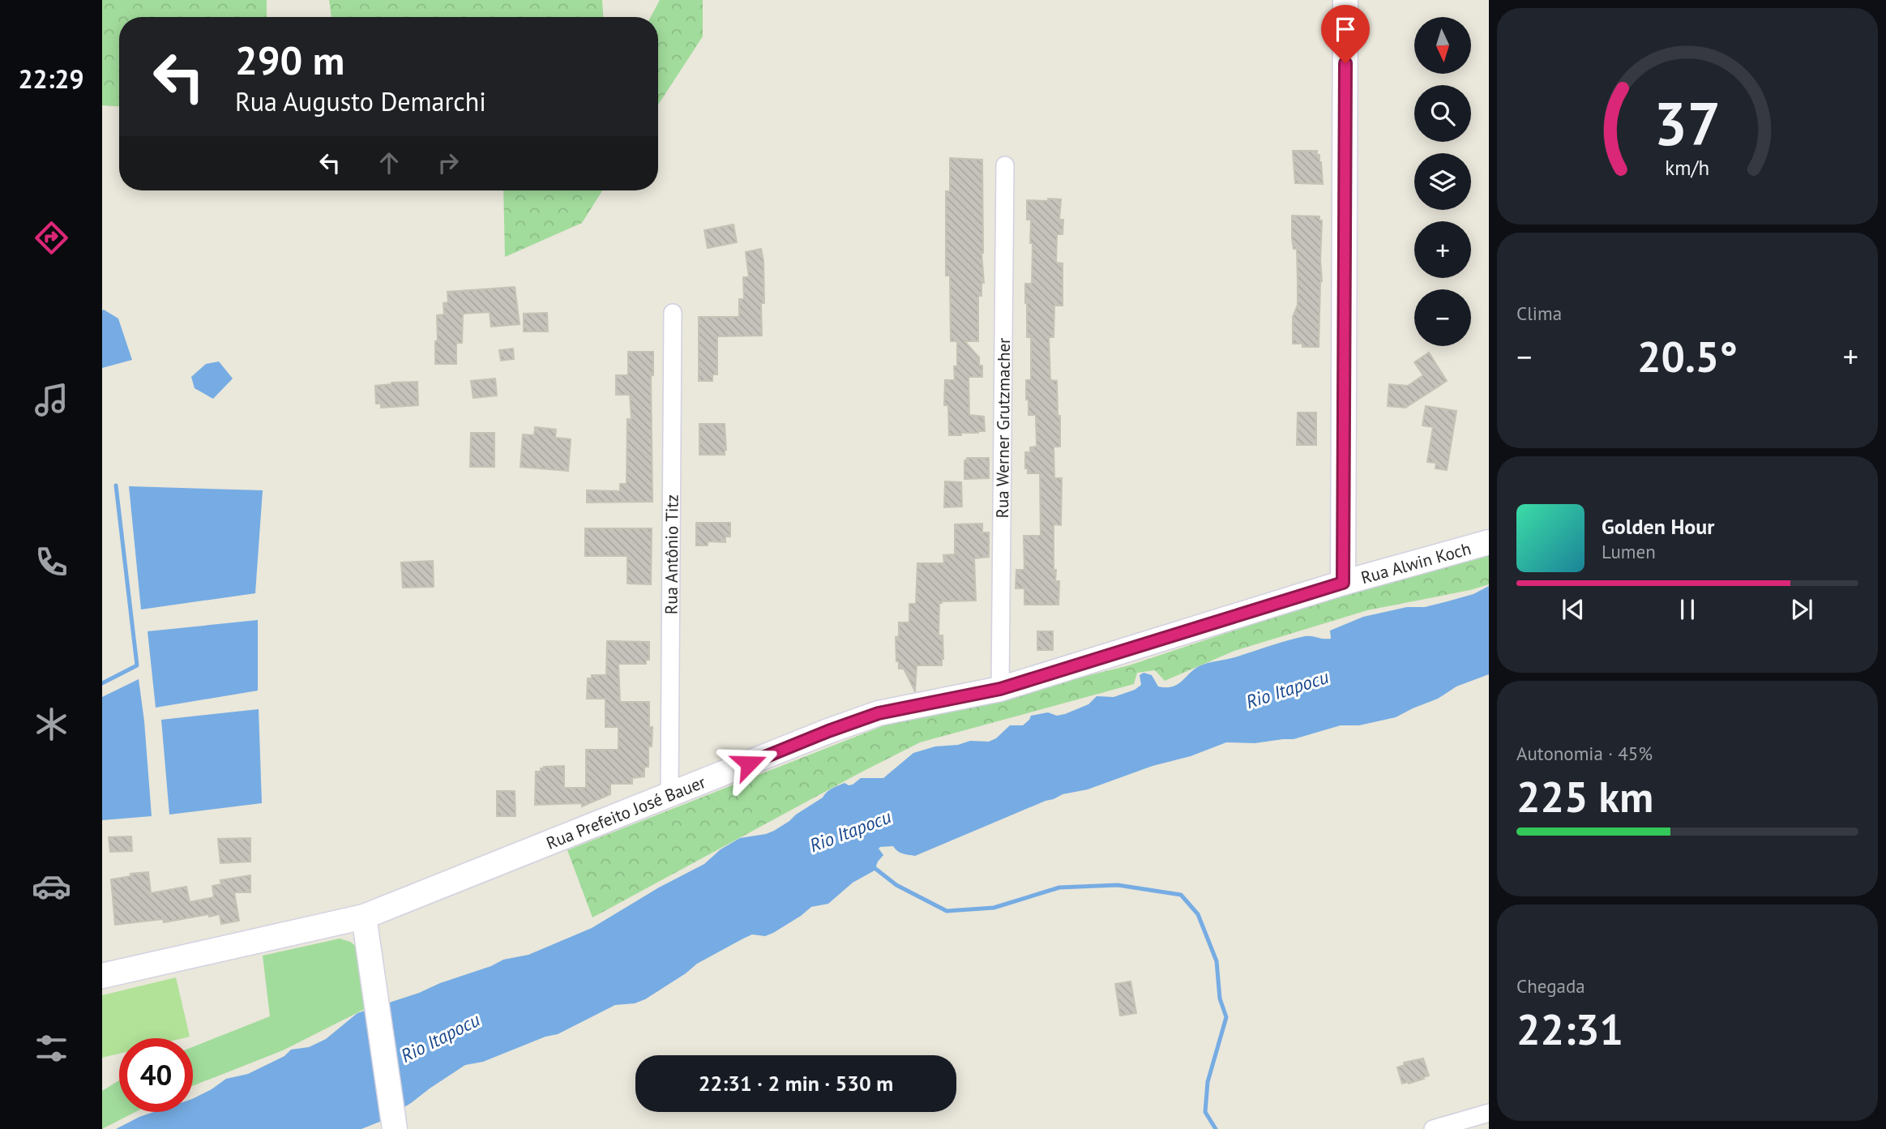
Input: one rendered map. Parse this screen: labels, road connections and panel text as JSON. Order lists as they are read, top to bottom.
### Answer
{
  "streets": {
    "street": [
      "Rua Werner Grutzmacher",
      "Rua Antônio Titz",
      "Rua Alwin Koch",
      "Rua Prefeito José Bauer"
    ]
  },
  "crossings": [
    ["Rua Werner Grutzmacher", "Rua Prefeito José Bauer"],
    ["Rua Antônio Titz", "Rua Prefeito José Bauer"],
    ["Rua Alwin Koch", "Rua Prefeito José Bauer"]
  ],
  "water": ["Rio Itapocu"],
  "north": "bottom",
  "page": {
    "tabs": "22:29",
    "map_buttons": ["+", "−"],
    "turn": ["290 m", "Rua Augusto Demarchi"],
    "tile": [
      "Clima",
      ["Autonomia · 45%", "225 km"],
      ["Chegada", "22:31"]
    ],
    "heat": ["−", "20.5°", "+"],
    "song": ["Golden Hour", "Lumen"],
    "limit": "40",
    "trip": "22:31 · 2 min · 530 m",
    "gauge": ["37", "km/h"]
  }
}
